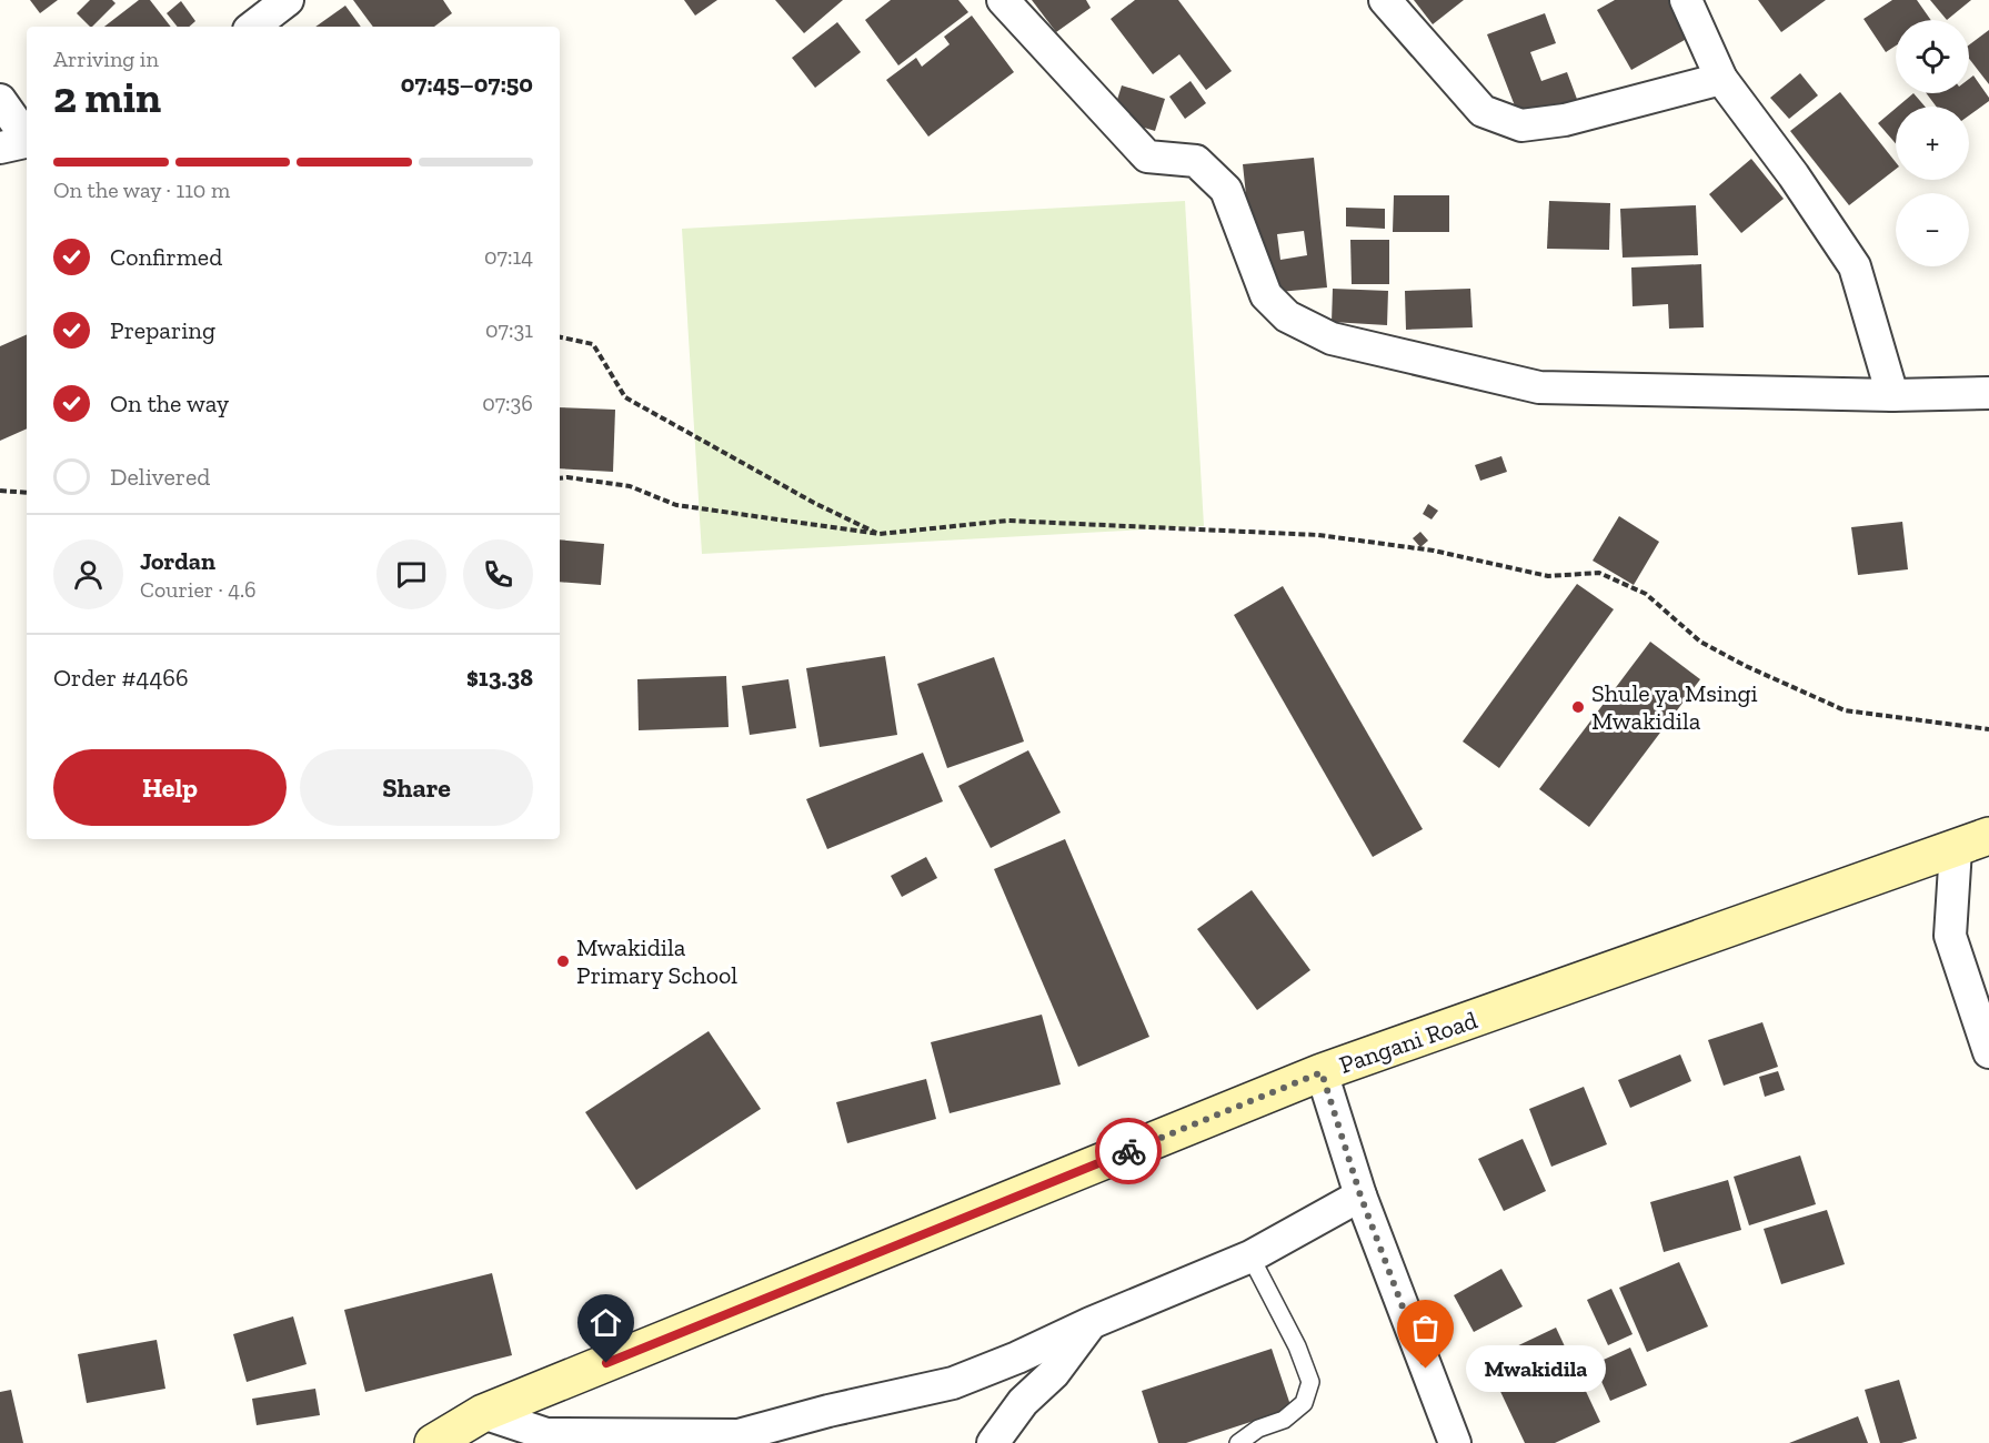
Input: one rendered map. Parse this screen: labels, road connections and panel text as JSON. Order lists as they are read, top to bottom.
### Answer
{
  "streets": {
    "main road": ["Pangani Road"]
  },
  "places": ["Shule ya Msingi Mwakidila", "Mwakidila Primary School", "Mwakidila"],
  "page": {
    "map_buttons": ["+", "−"],
    "heading": ["2 min", "Arriving in", "07:45–07:50"],
    "panel": [
      "Jordan",
      "Courier · 4.6",
      "Order #4466",
      "$13.38"
    ],
    "bar": "On the way · 110 m",
    "list": [
      ["Confirmed", "07:14"],
      ["Preparing", "07:31"],
      ["On the way", "07:36"],
      "Delivered"
    ],
    "buttons": ["Help", "Share"],
    "bubble": "Mwakidila"
  }
}
